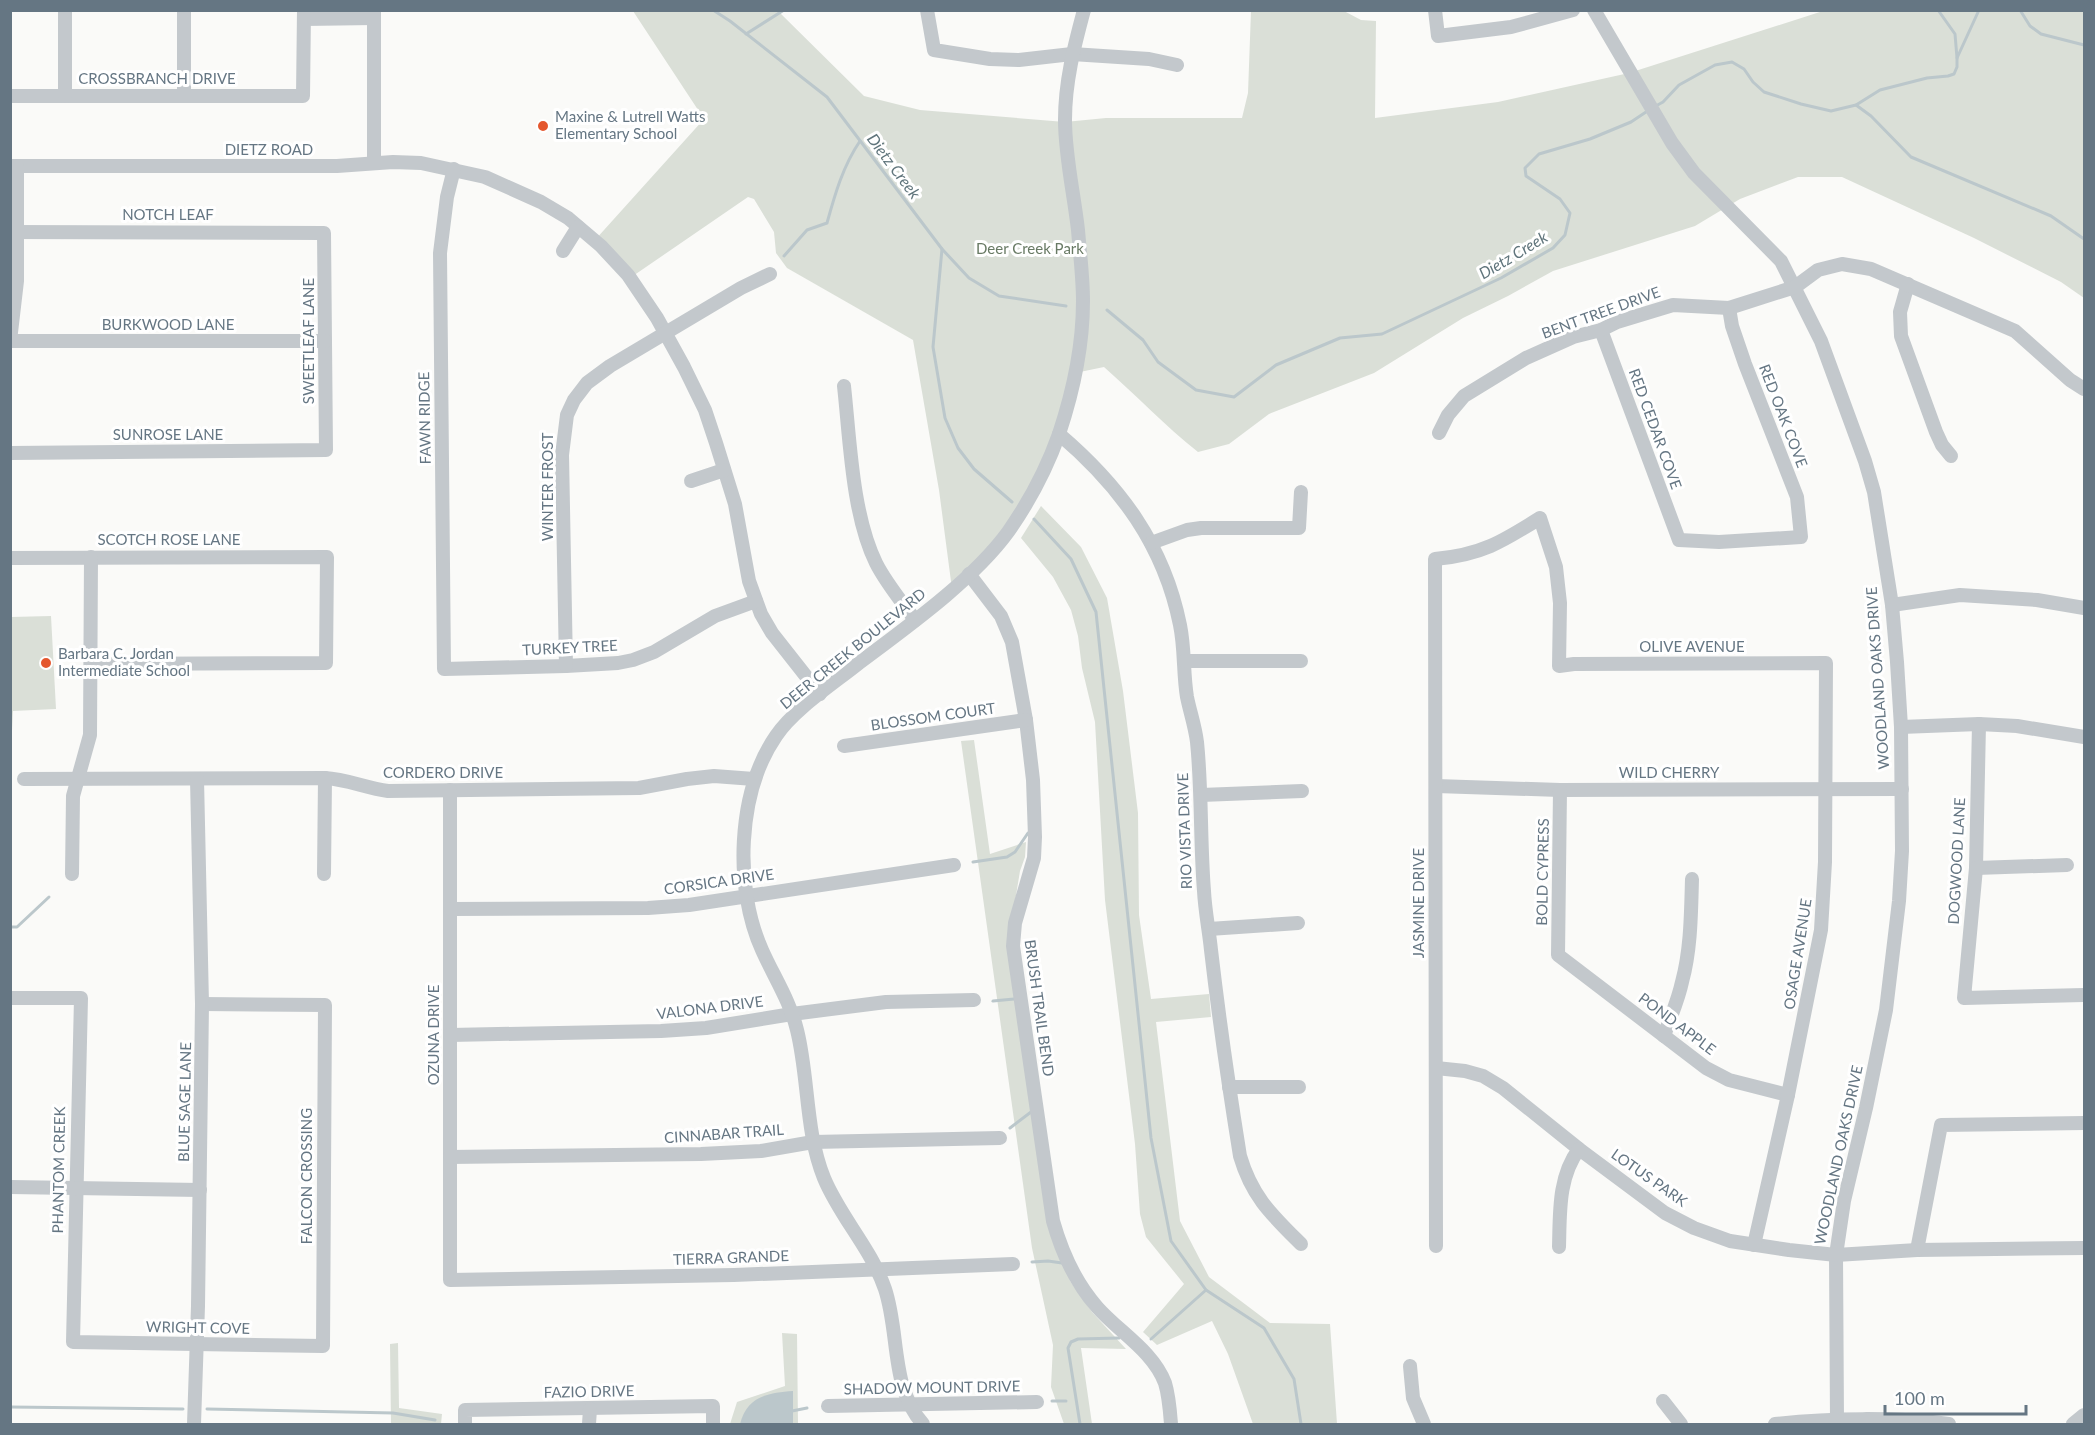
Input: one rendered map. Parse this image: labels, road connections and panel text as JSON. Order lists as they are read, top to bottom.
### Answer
{
  "streets": {
    "street": [
      "CROSSBRANCH DRIVE",
      "DIETZ ROAD",
      "NOTCH LEAF",
      "BENT TREE DRIVE",
      "BURKWOOD LANE",
      "SWEETLEAF LANE",
      "RED OAK COVE",
      "FAWN RIDGE",
      "RED CEDAR COVE",
      "SUNROSE LANE",
      "WINTER FROST",
      "SCOTCH ROSE LANE",
      "OLIVE AVENUE",
      "TURKEY TREE",
      "DEER CREEK BOULEVARD",
      "WOODLAND OAKS DRIVE",
      "BLOSSOM COURT",
      "CORDERO DRIVE",
      "WILD CHERRY",
      "RIO VISTA DRIVE",
      "DOGWOOD LANE",
      "BOLD CYPRESS",
      "CORSICA DRIVE",
      "JASMINE DRIVE",
      "OSAGE AVENUE",
      "VALONA DRIVE",
      "BRUSH TRAIL BEND",
      "POND APPLE",
      "OZUNA DRIVE",
      "BLUE SAGE LANE",
      "CINNABAR TRAIL",
      "PHANTOM CREEK",
      "FALCON CROSSING",
      "LOTUS PARK",
      "TIERRA GRANDE",
      "WRIGHT COVE",
      "SHADOW MOUNT DRIVE",
      "FAZIO DRIVE"
    ]
  },
  "crossings": [
    ["DIETZ ROAD", "FAWN RIDGE"],
    ["DIETZ ROAD", "WINTER FROST"],
    ["DIETZ ROAD", "TURKEY TREE"],
    ["DIETZ ROAD", "DEER CREEK BOULEVARD"],
    ["NOTCH LEAF", "SWEETLEAF LANE"],
    ["BENT TREE DRIVE", "RED OAK COVE"],
    ["BENT TREE DRIVE", "RED CEDAR COVE"],
    ["BENT TREE DRIVE", "WOODLAND OAKS DRIVE"],
    ["BURKWOOD LANE", "SWEETLEAF LANE"],
    ["SWEETLEAF LANE", "SUNROSE LANE"],
    ["RED OAK COVE", "RED CEDAR COVE"],
    ["FAWN RIDGE", "TURKEY TREE"],
    ["WINTER FROST", "TURKEY TREE"],
    ["OLIVE AVENUE", "JASMINE DRIVE"],
    ["OLIVE AVENUE", "OSAGE AVENUE"],
    ["DEER CREEK BOULEVARD", "CORDERO DRIVE"],
    ["DEER CREEK BOULEVARD", "RIO VISTA DRIVE"],
    ["DEER CREEK BOULEVARD", "CORSICA DRIVE"],
    ["DEER CREEK BOULEVARD", "VALONA DRIVE"],
    ["DEER CREEK BOULEVARD", "BRUSH TRAIL BEND"],
    ["DEER CREEK BOULEVARD", "CINNABAR TRAIL"],
    ["DEER CREEK BOULEVARD", "TIERRA GRANDE"],
    ["DEER CREEK BOULEVARD", "SHADOW MOUNT DRIVE"],
    ["WOODLAND OAKS DRIVE", "WILD CHERRY"],
    ["WOODLAND OAKS DRIVE", "LOTUS PARK"],
    ["BLOSSOM COURT", "BRUSH TRAIL BEND"],
    ["CORDERO DRIVE", "OZUNA DRIVE"],
    ["CORDERO DRIVE", "BLUE SAGE LANE"],
    ["WILD CHERRY", "BOLD CYPRESS"],
    ["WILD CHERRY", "JASMINE DRIVE"],
    ["WILD CHERRY", "OSAGE AVENUE"],
    ["BOLD CYPRESS", "POND APPLE"],
    ["CORSICA DRIVE", "OZUNA DRIVE"],
    ["JASMINE DRIVE", "LOTUS PARK"],
    ["OSAGE AVENUE", "POND APPLE"],
    ["OSAGE AVENUE", "LOTUS PARK"],
    ["VALONA DRIVE", "OZUNA DRIVE"],
    ["OZUNA DRIVE", "CINNABAR TRAIL"],
    ["OZUNA DRIVE", "TIERRA GRANDE"],
    ["BLUE SAGE LANE", "FALCON CROSSING"],
    ["BLUE SAGE LANE", "WRIGHT COVE"],
    ["PHANTOM CREEK", "WRIGHT COVE"],
    ["FALCON CROSSING", "WRIGHT COVE"]
  ],
  "water": ["Dietz Creek"],
  "parks": ["Deer Creek Park"],
  "places": ["Maxine & Lutrell Watts Elementary School", "Barbara C. Jordan Intermediate School"],
  "scale_bar": "100 m"
}
